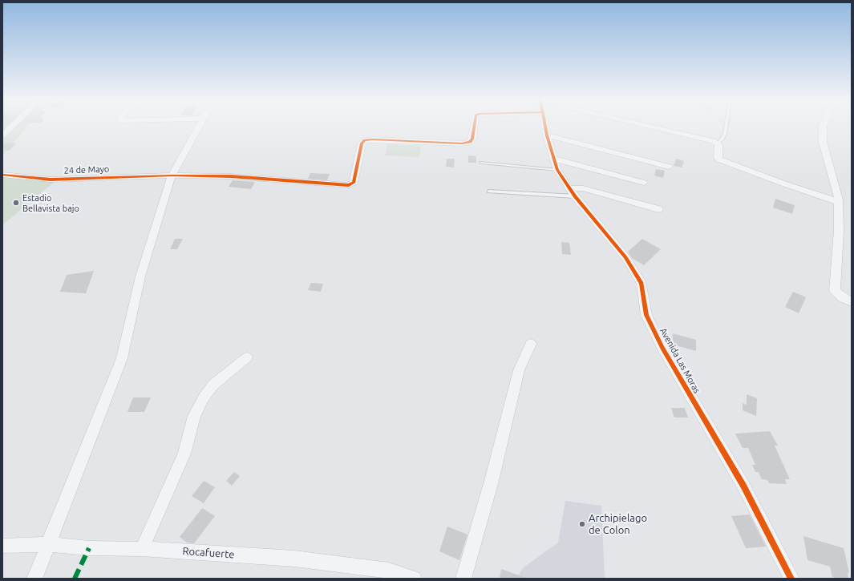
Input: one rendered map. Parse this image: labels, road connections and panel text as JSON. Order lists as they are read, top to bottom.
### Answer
{
  "streets": {
    "street": ["24 de Mayo", "Avenida Las Moras", "Rocafuerte"]
  },
  "places": ["Estadio Bellavista bajo", "Archipielago de Colon"]
}
